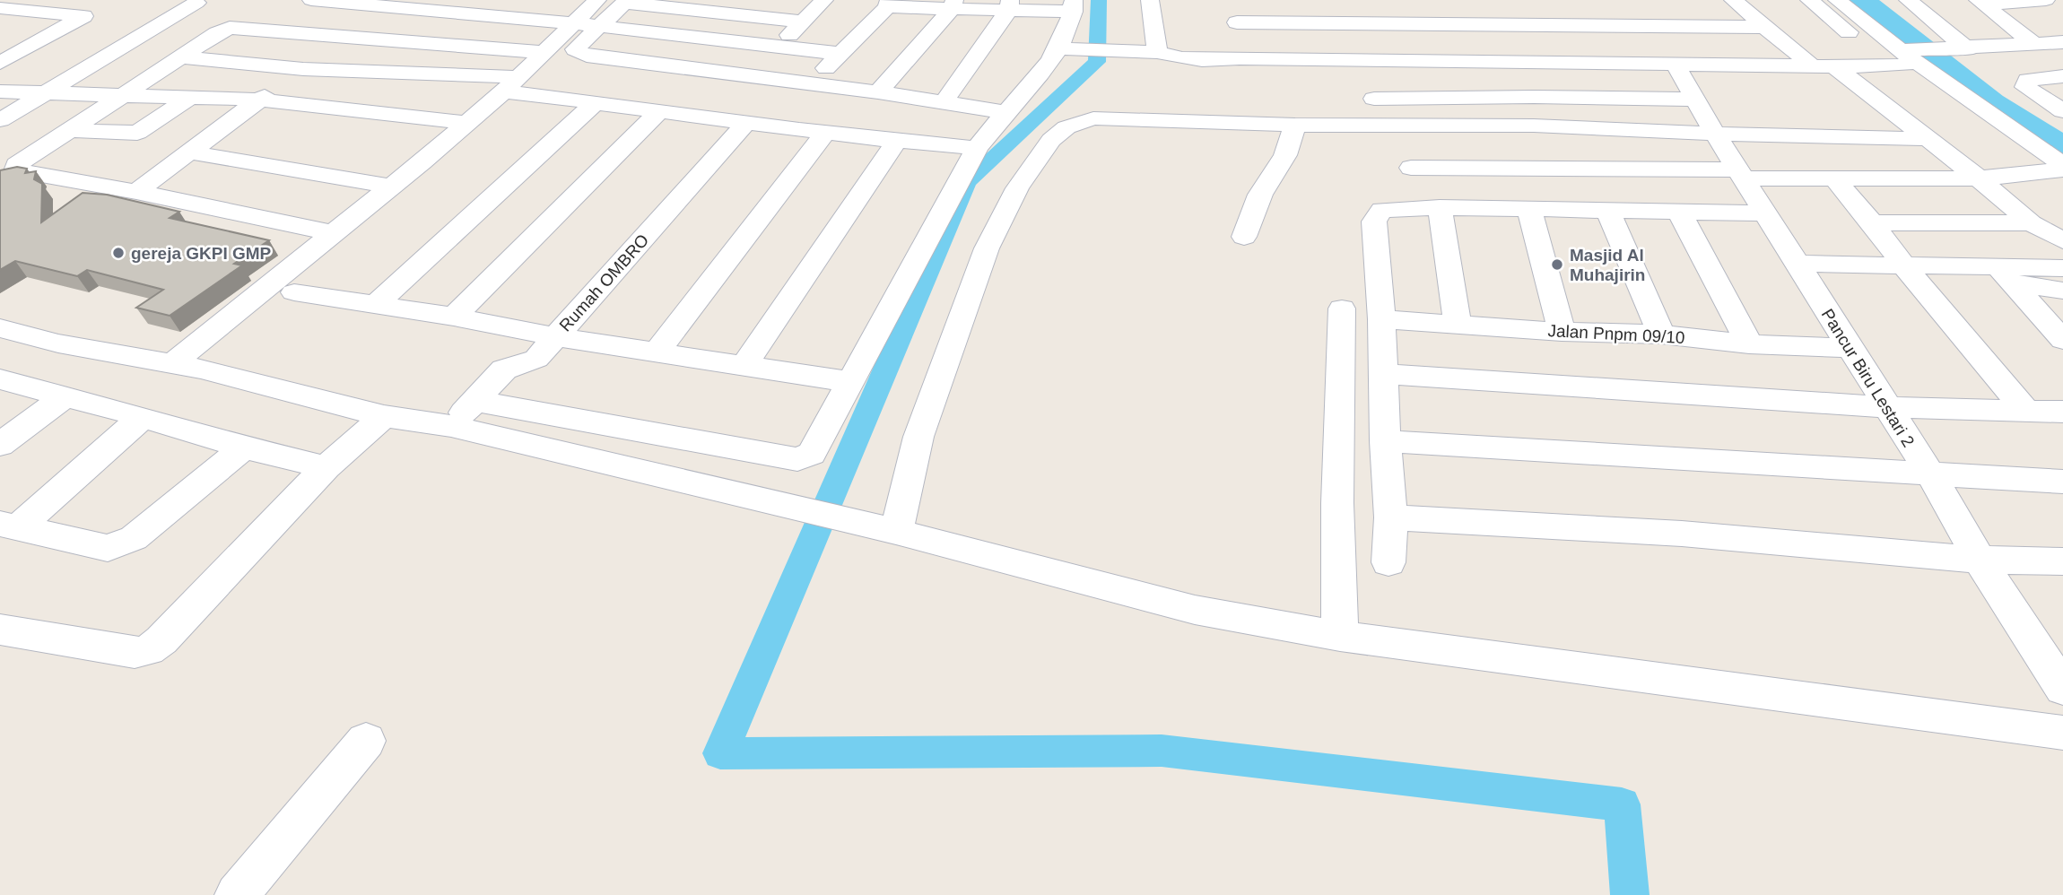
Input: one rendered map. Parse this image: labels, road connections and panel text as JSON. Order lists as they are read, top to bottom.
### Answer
{
  "streets": {
    "street": ["Rumah OMBRO", "Jalan Pnpm 09/10", "Pancur Biru Lestari 2"]
  },
  "crossings": [
    ["Jalan Pnpm 09/10", "Pancur Biru Lestari 2"]
  ],
  "places": ["gereja GKPI GMP", "Masjid Al Muhajirin"]
}
